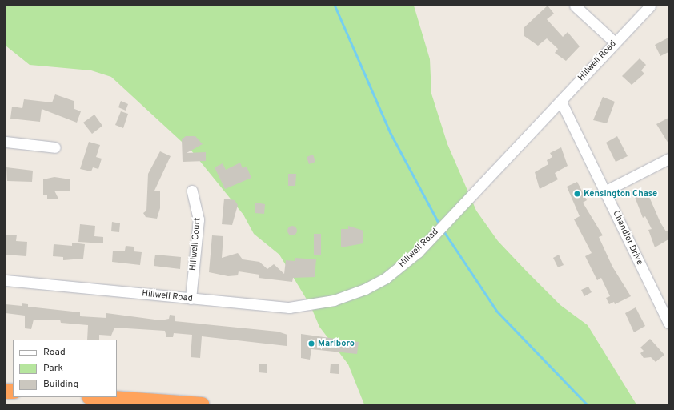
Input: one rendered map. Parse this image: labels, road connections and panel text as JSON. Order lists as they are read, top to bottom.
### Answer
{
  "streets": {
    "street": ["Hillwell Road", "Chandler Drive", "Hillwell Court"]
  },
  "crossings": [
    ["Hillwell Road", "Chandler Drive"],
    ["Hillwell Road", "Hillwell Court"]
  ],
  "places": ["Kensington Chase", "Marlboro"],
  "legend": ["Road", "Park", "Building"]
}
